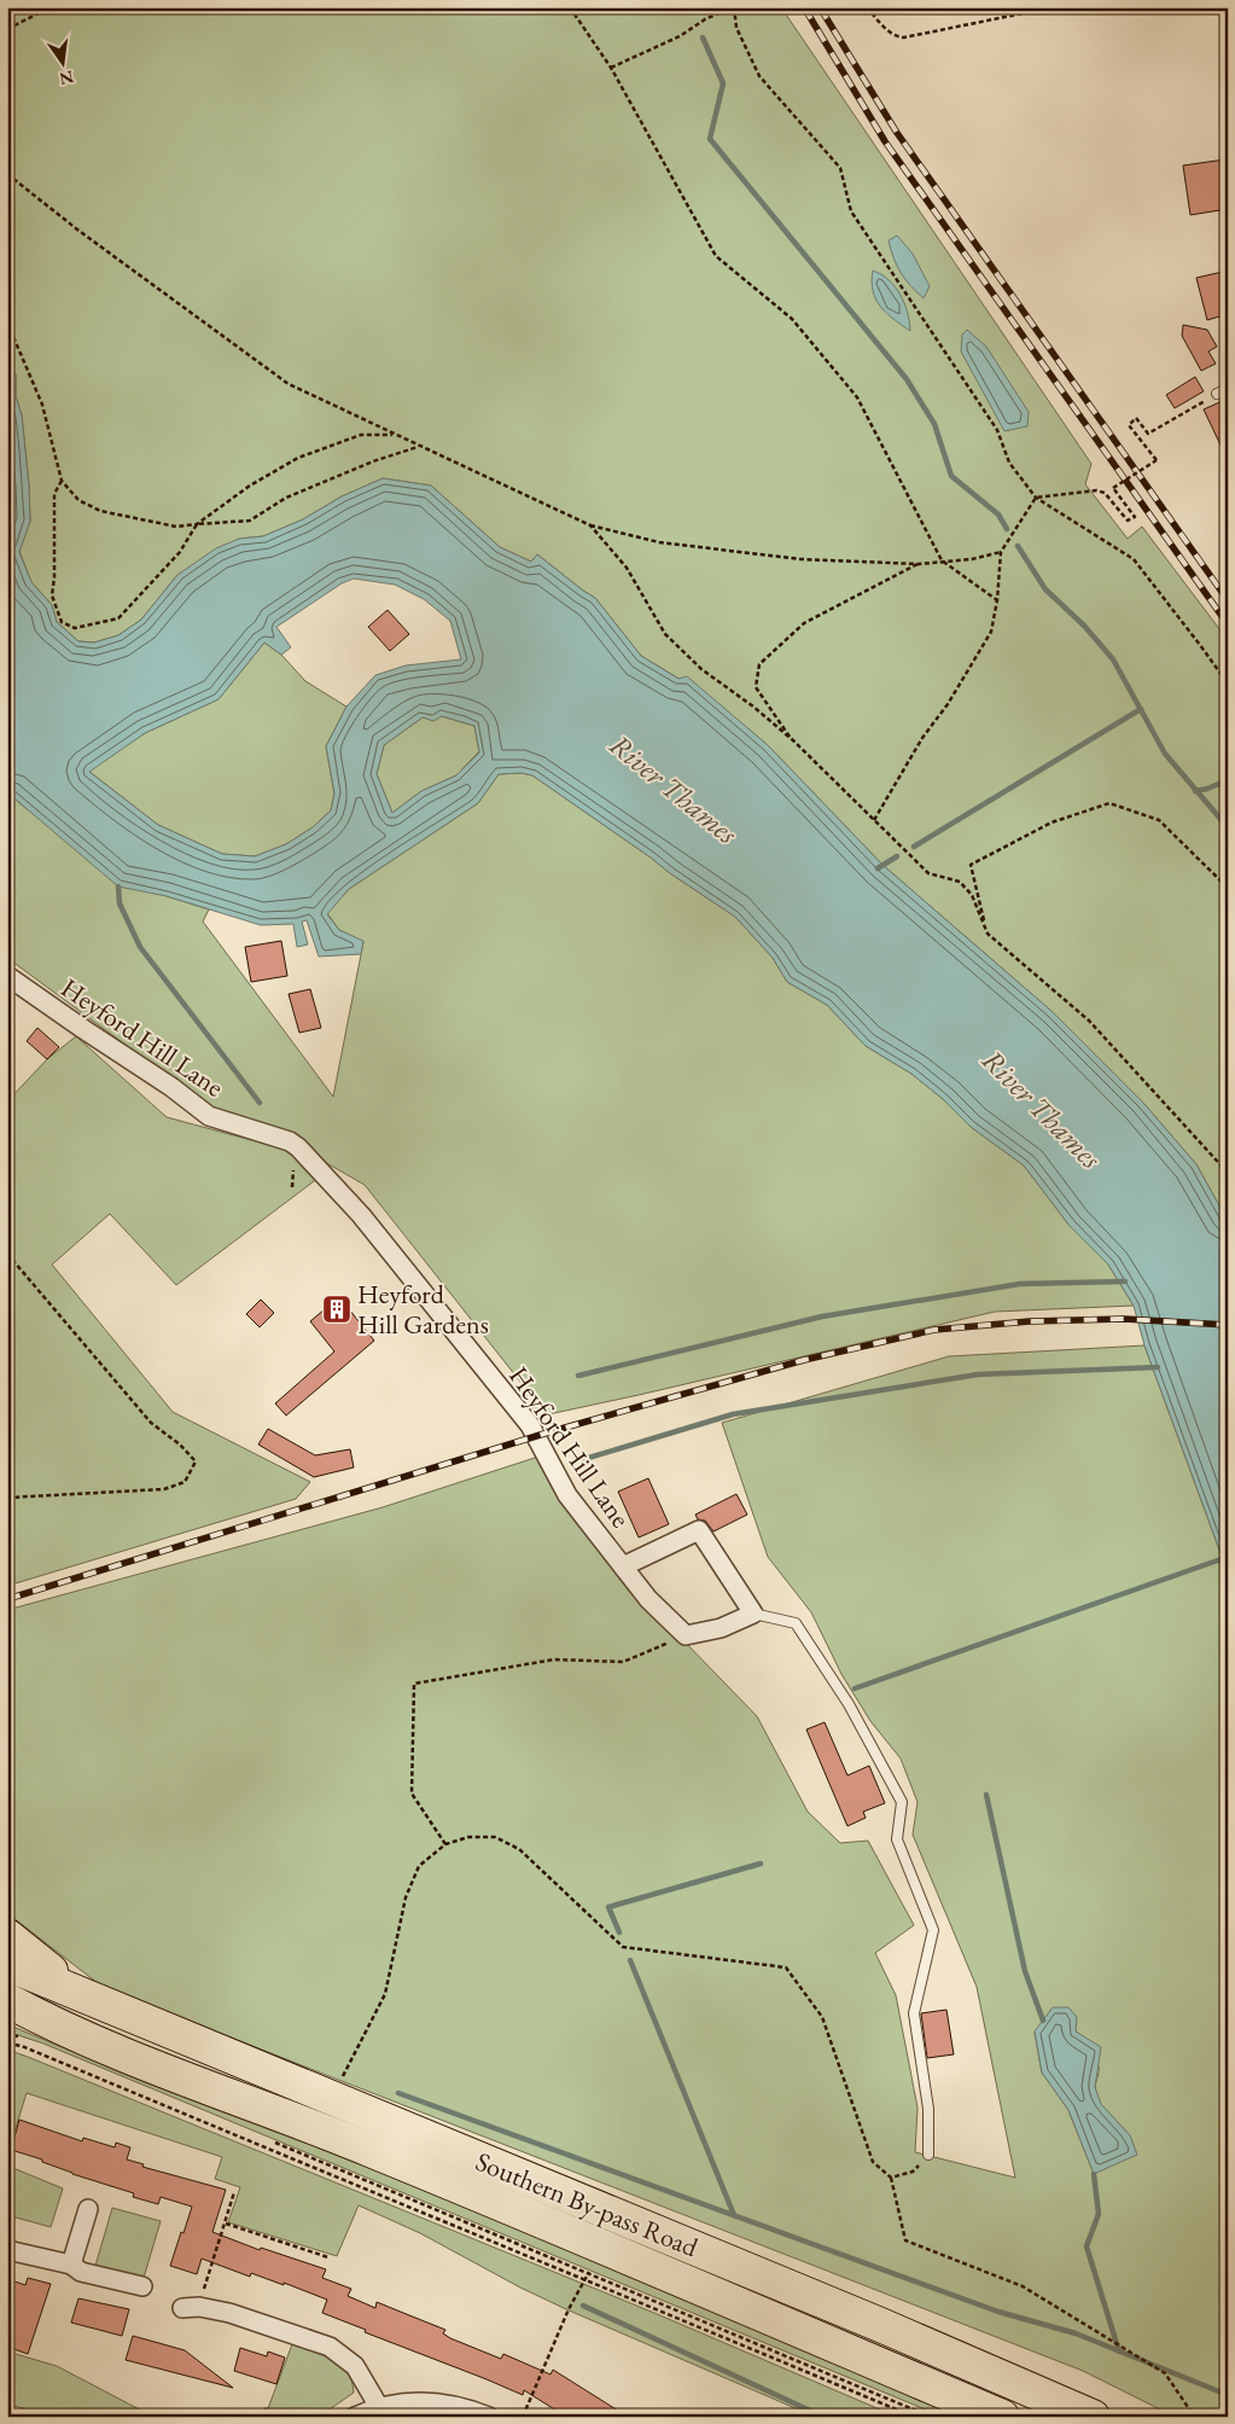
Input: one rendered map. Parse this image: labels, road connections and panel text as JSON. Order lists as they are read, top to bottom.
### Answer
{
  "streets": {
    "highway": ["Southern By-pass Road"],
    "street": ["Heyford Hill Lane"]
  },
  "water": ["River Thames"],
  "places": {
    "building": ["Heyford Hill Gardens"]
  },
  "north": "bottom"
}
